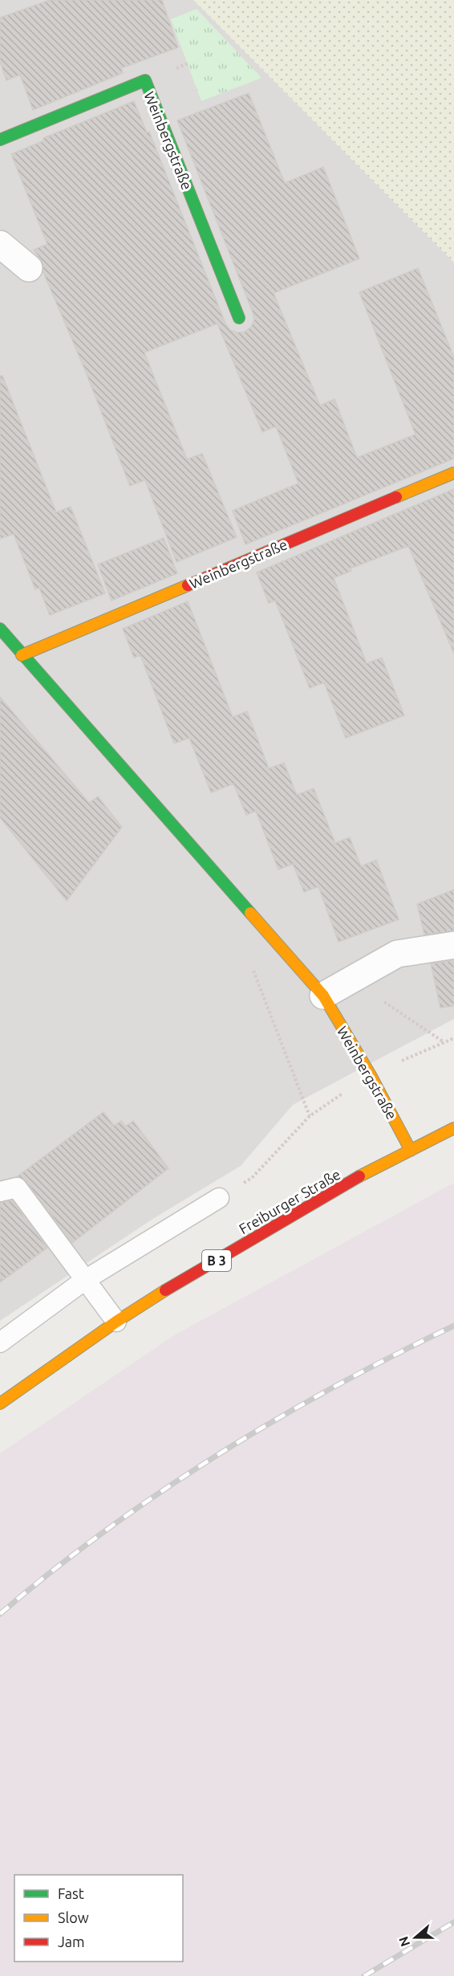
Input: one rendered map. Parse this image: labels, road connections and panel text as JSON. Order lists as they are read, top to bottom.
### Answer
{
  "streets": {
    "street": ["Weinbergstraße", "Freiburger Straße", "B 3"]
  },
  "crossings": [
    ["Weinbergstraße", "Freiburger Straße"]
  ],
  "legend": ["Fast", "Slow", "Jam"],
  "north": "left"
}
